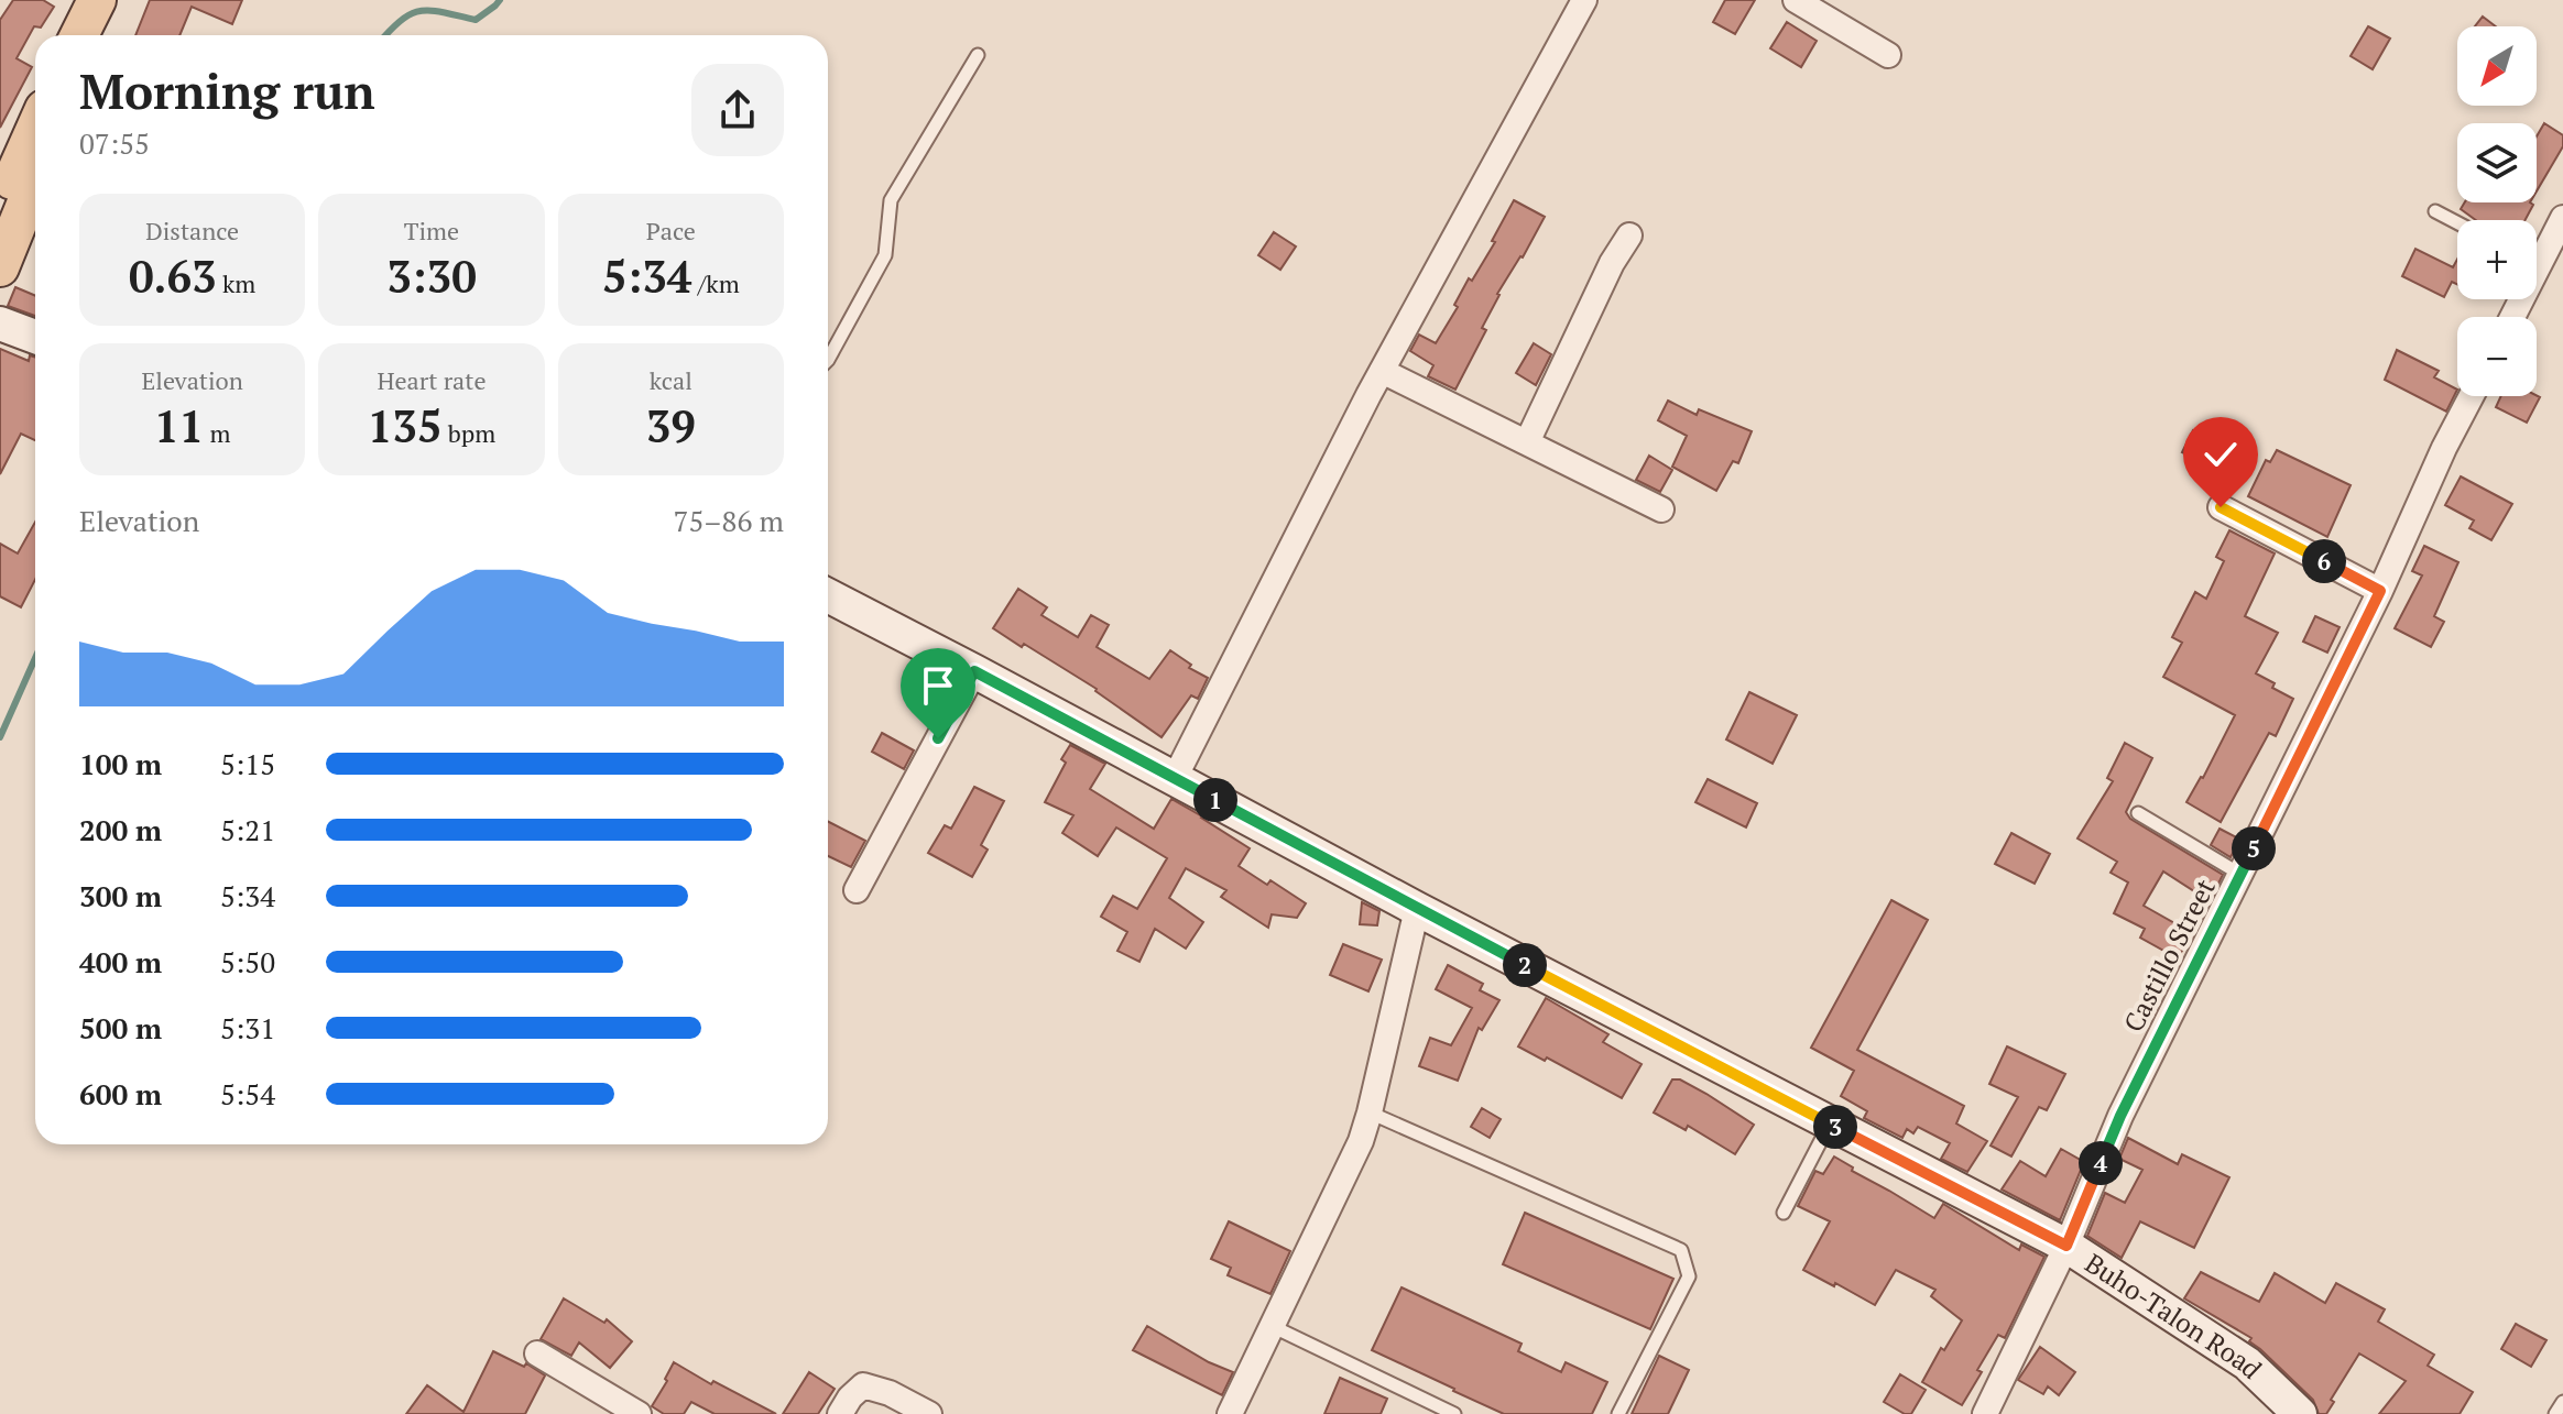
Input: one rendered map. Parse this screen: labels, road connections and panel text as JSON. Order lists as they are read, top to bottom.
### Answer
{
  "streets": {
    "street": ["Castillo Street", "Buho-Talon Road"]
  },
  "crossings": [
    ["Castillo Street", "Buho-Talon Road"]
  ],
  "north": "bottom left",
  "page": {
    "map_buttons": ["+", "−"],
    "heading": ["Morning run", "07:55"],
    "stats": [
      ["Distance", "0.63 km"],
      ["Time", "3:30"],
      ["Pace", "5:34 /km"],
      ["Elevation", "11 m"],
      ["Heart rate", "135 bpm"],
      ["kcal", "39"]
    ],
    "chart": ["Elevation", "75–86 m"],
    "pins": [
      "6",
      "1",
      "5",
      "2",
      "3",
      "4"
    ],
    "list": [
      {
        "name": "100 m",
        "note": "5:15"
      },
      {
        "name": "200 m",
        "note": "5:21"
      },
      {
        "name": "300 m",
        "note": "5:34"
      },
      {
        "name": "400 m",
        "note": "5:50"
      },
      {
        "name": "500 m",
        "note": "5:31"
      },
      {
        "name": "600 m",
        "note": "5:54"
      }
    ]
  }
}
